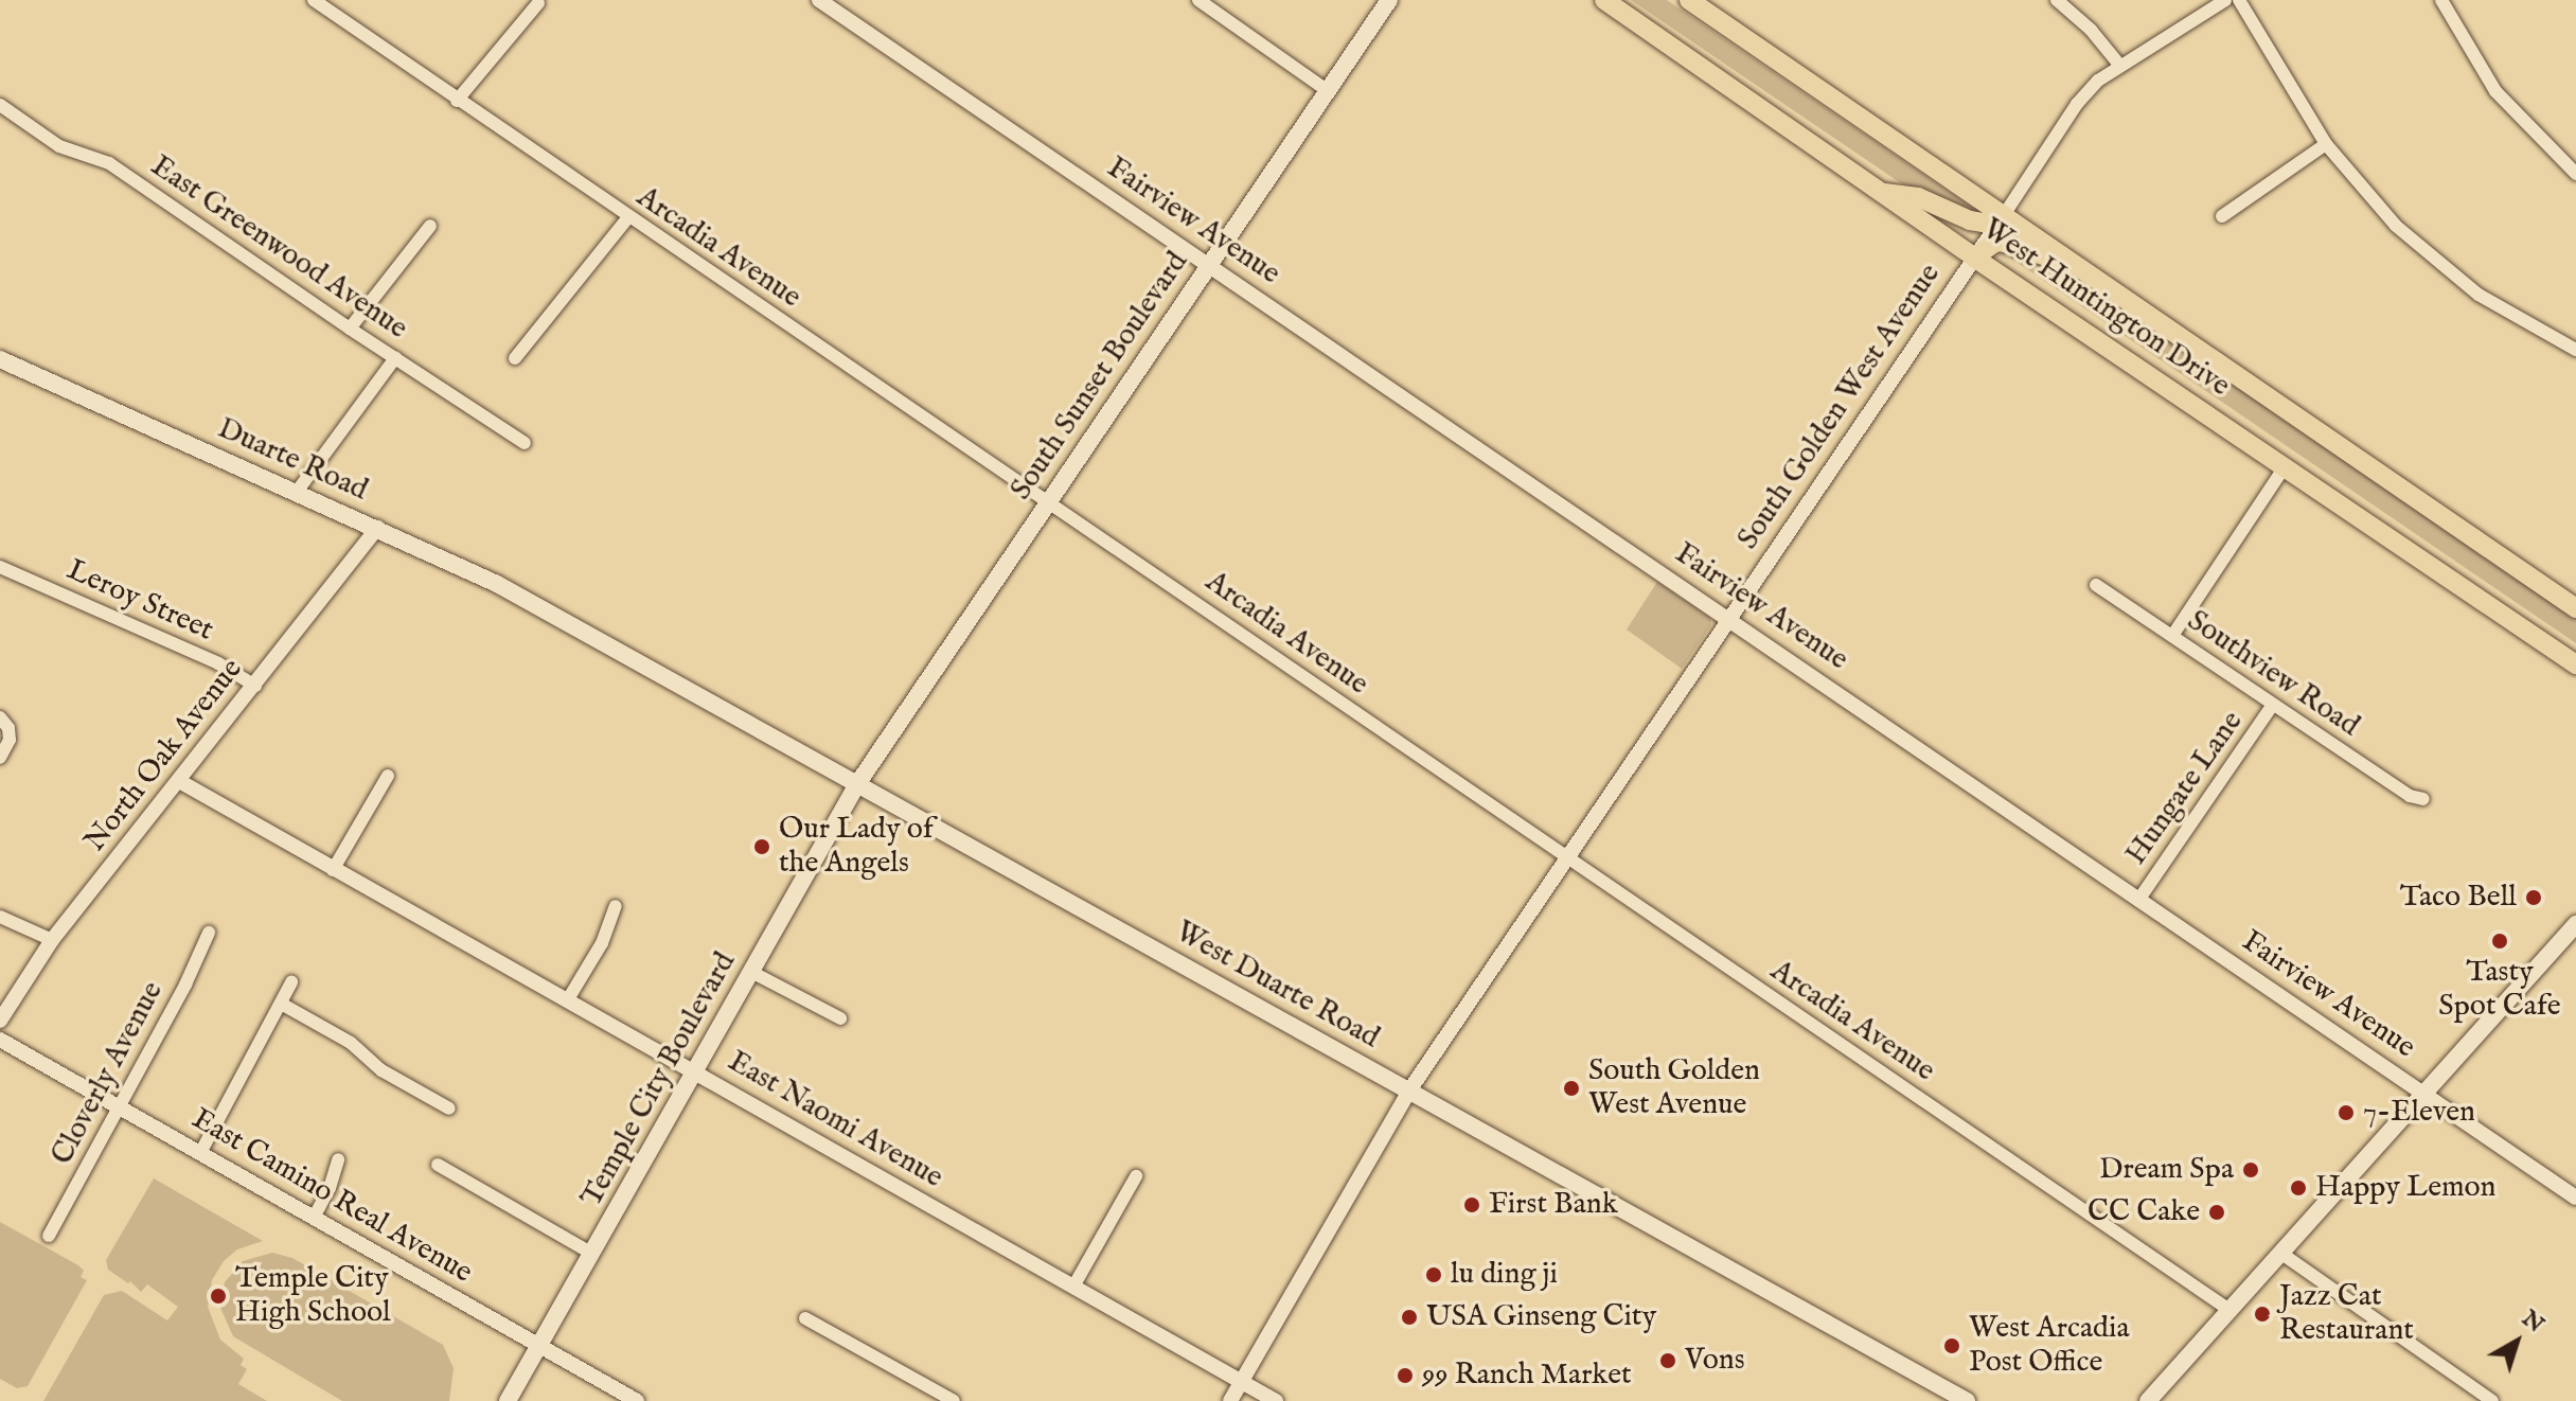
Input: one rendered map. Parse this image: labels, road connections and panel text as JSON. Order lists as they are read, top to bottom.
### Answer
{
  "streets": {
    "main road": [
      "West Huntington Drive",
      "South Sunset Boulevard",
      "Duarte Road",
      "West Duarte Road",
      "Temple City Boulevard"
    ],
    "street": [
      "Fairview Avenue",
      "East Greenwood Avenue",
      "Arcadia Avenue",
      "South Golden West Avenue",
      "Leroy Street",
      "Southview Road",
      "North Oak Avenue",
      "Hungate Lane",
      "Cloverly Avenue",
      "East Naomi Avenue",
      "East Camino Real Avenue"
    ]
  },
  "crossings": [
    ["Fairview Avenue", "South Sunset Boulevard"],
    ["Fairview Avenue", "South Golden West Avenue"],
    ["Fairview Avenue", "Hungate Lane"],
    ["Arcadia Avenue", "South Sunset Boulevard"],
    ["Arcadia Avenue", "South Golden West Avenue"],
    ["West Huntington Drive", "South Golden West Avenue"],
    ["South Sunset Boulevard", "West Duarte Road"],
    ["South Sunset Boulevard", "Temple City Boulevard"],
    ["South Golden West Avenue", "West Duarte Road"],
    ["South Golden West Avenue", "East Naomi Avenue"],
    ["Duarte Road", "North Oak Avenue"],
    ["Duarte Road", "West Duarte Road"],
    ["Leroy Street", "North Oak Avenue"],
    ["Southview Road", "Hungate Lane"],
    ["North Oak Avenue", "East Naomi Avenue"],
    ["West Duarte Road", "Temple City Boulevard"],
    ["Cloverly Avenue", "East Camino Real Avenue"],
    ["Temple City Boulevard", "East Naomi Avenue"],
    ["Temple City Boulevard", "East Camino Real Avenue"]
  ],
  "places": [
    "Our Lady of the Angels",
    "Taco Bell",
    "Tasty Spot Cafe",
    "South Golden West Avenue",
    "7-Eleven",
    "Dream Spa",
    "Happy Lemon",
    "First Bank",
    "CC Cake",
    "lu ding ji",
    "Temple City High School",
    "Jazz Cat Restaurant",
    "USA Ginseng City",
    "West Arcadia Post Office",
    "Vons",
    "99 Ranch Market"
  ],
  "north": "top right"
}
